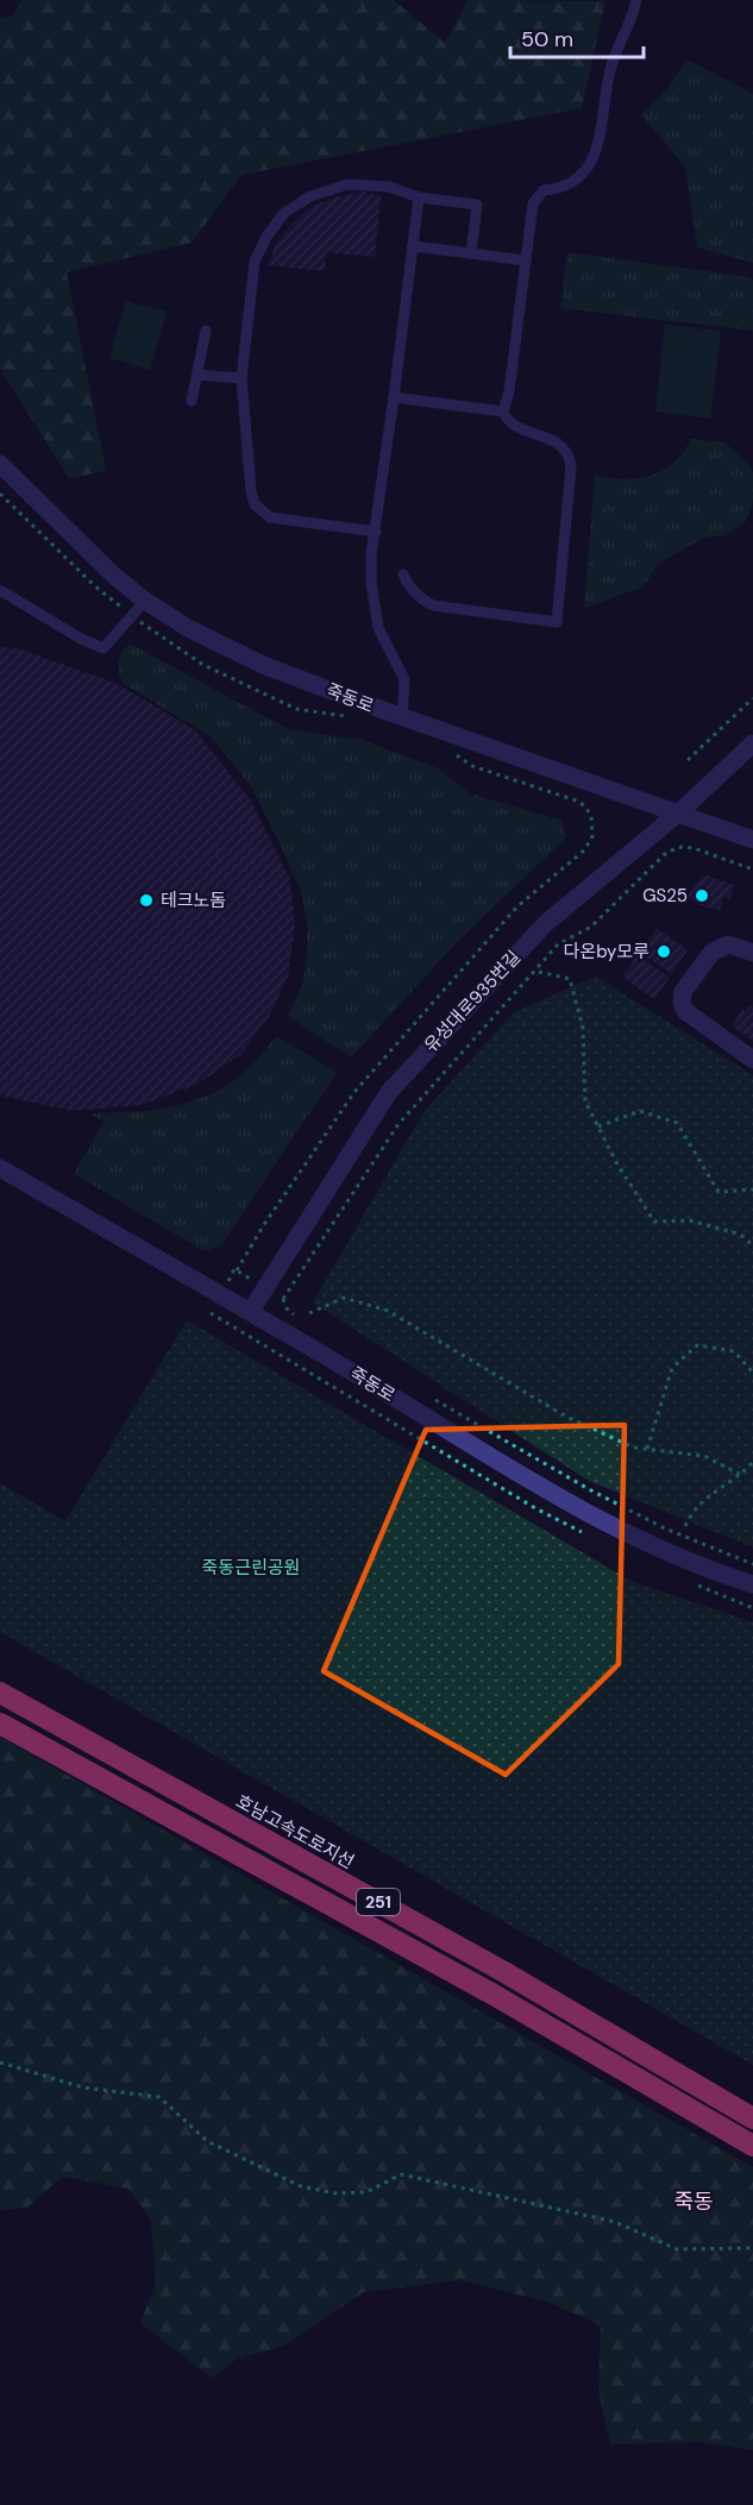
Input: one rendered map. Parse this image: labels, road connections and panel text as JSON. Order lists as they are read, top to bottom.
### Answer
{
  "streets": {
    "highway": ["호남고속도로지선", "251"],
    "street": ["죽동로", "유성대로935번길"]
  },
  "crossings": [
    ["죽동로", "유성대로935번길"]
  ],
  "districts": ["죽동"],
  "parks": ["죽동근린공원"],
  "places": ["GS25", "테크노돔", "다온by모루"],
  "scale_bar": "50 m"
}
